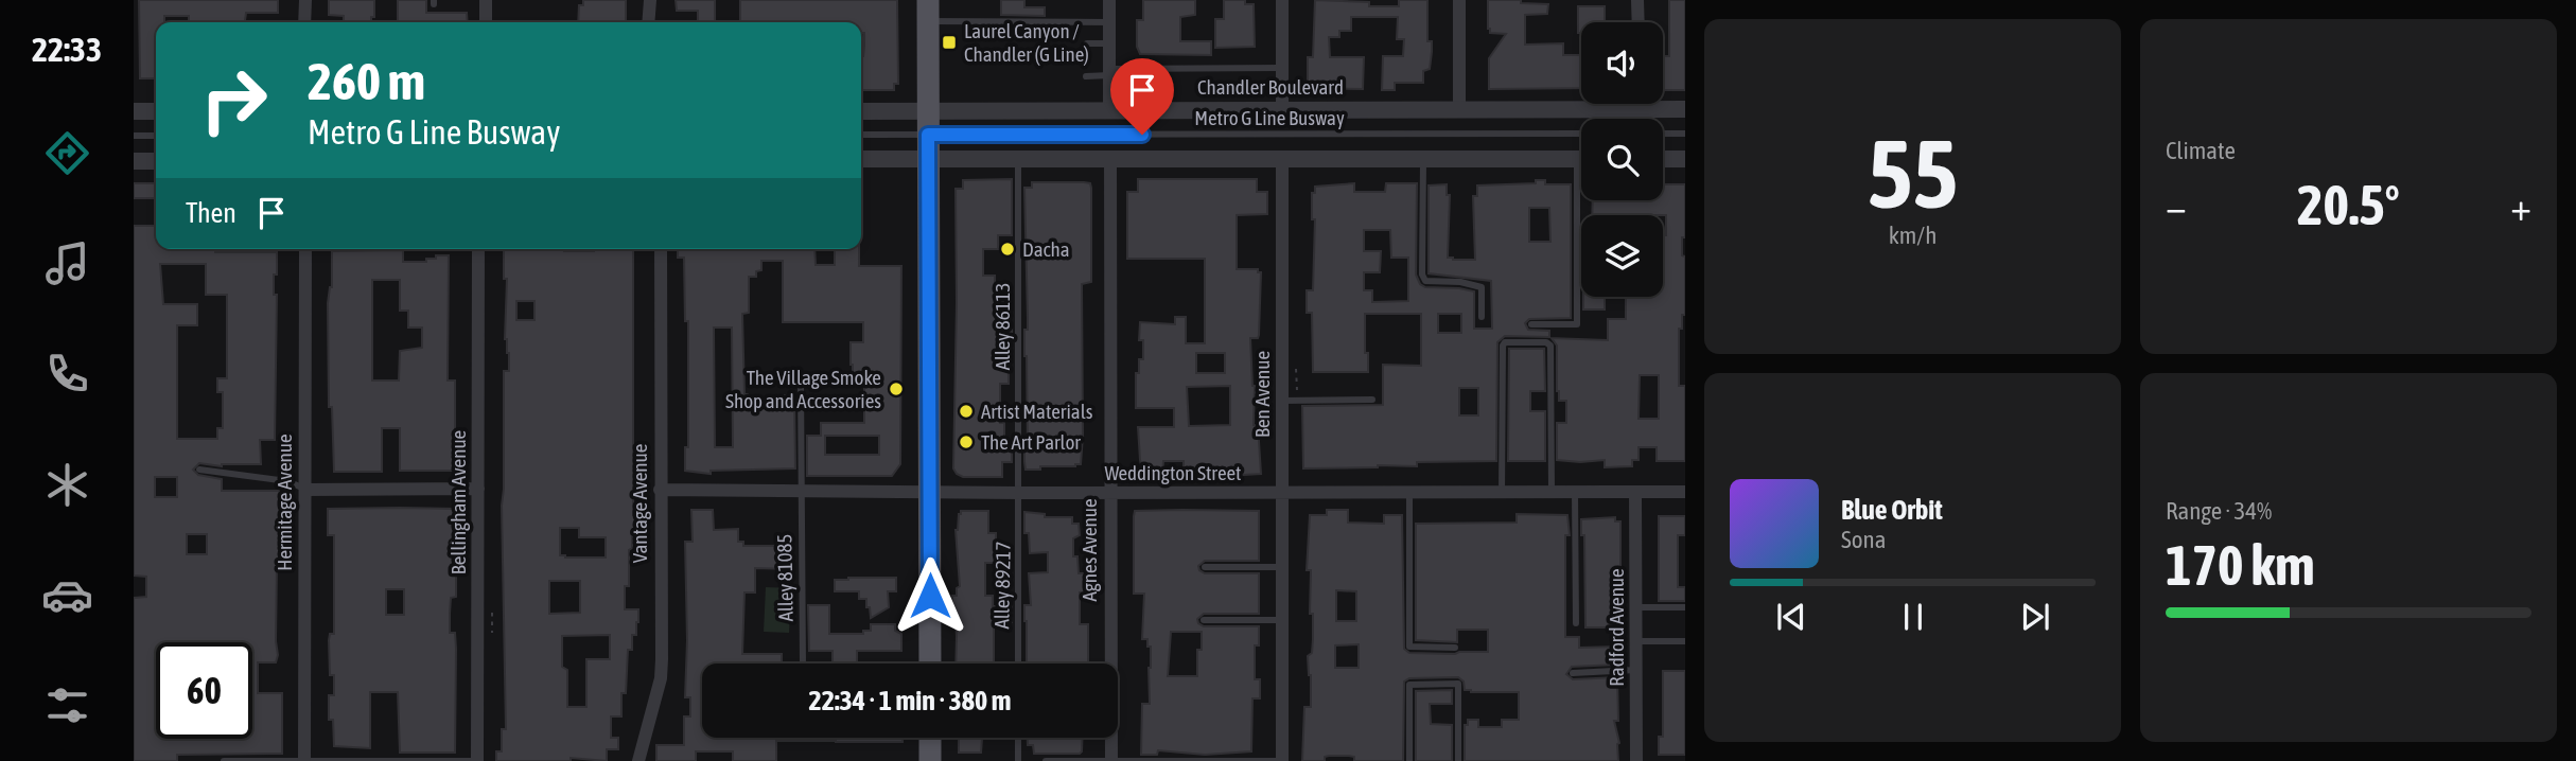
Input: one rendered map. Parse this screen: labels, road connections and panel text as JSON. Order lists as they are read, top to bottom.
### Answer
{
  "streets": {
    "street": [
      "Chandler Boulevard",
      "Ben Avenue",
      "Weddington Street",
      "Hermitage Avenue",
      "Bellingham Avenue",
      "Vantage Avenue",
      "Agnes Avenue",
      "Radford Avenue"
    ],
    "lane": [
      "Metro G Line Busway",
      "Alley 86113",
      "Alley 81085",
      "Alley 89217"
    ]
  },
  "crossings": [
    ["Alley 86113", "Weddington Street"],
    ["Alley 86113", "Alley 89217"],
    ["Ben Avenue", "Weddington Street"],
    ["Weddington Street", "Vantage Avenue"],
    ["Weddington Street", "Agnes Avenue"],
    ["Weddington Street", "Alley 81085"],
    ["Weddington Street", "Alley 89217"],
    ["Weddington Street", "Radford Avenue"]
  ],
  "places": {
    "transit": ["Laurel Canyon / Chandler (G Line)"],
    "other": [
      "Dacha",
      "The Village Smoke Shop and Accessories",
      "Artist Materials",
      "The Art Parlor"
    ]
  },
  "page": {
    "tabs": "22:33",
    "tile": [
      ["55", "km/h"],
      "Climate",
      ["Range · 34%", "170 km"]
    ],
    "turn": ["260 m", "Metro G Line Busway"],
    "heat": ["−", "20.5°", "+"],
    "then": "Then",
    "song": ["Blue Orbit", "Sona"],
    "limit": "60",
    "trip": "22:34 · 1 min · 380 m"
  }
}
